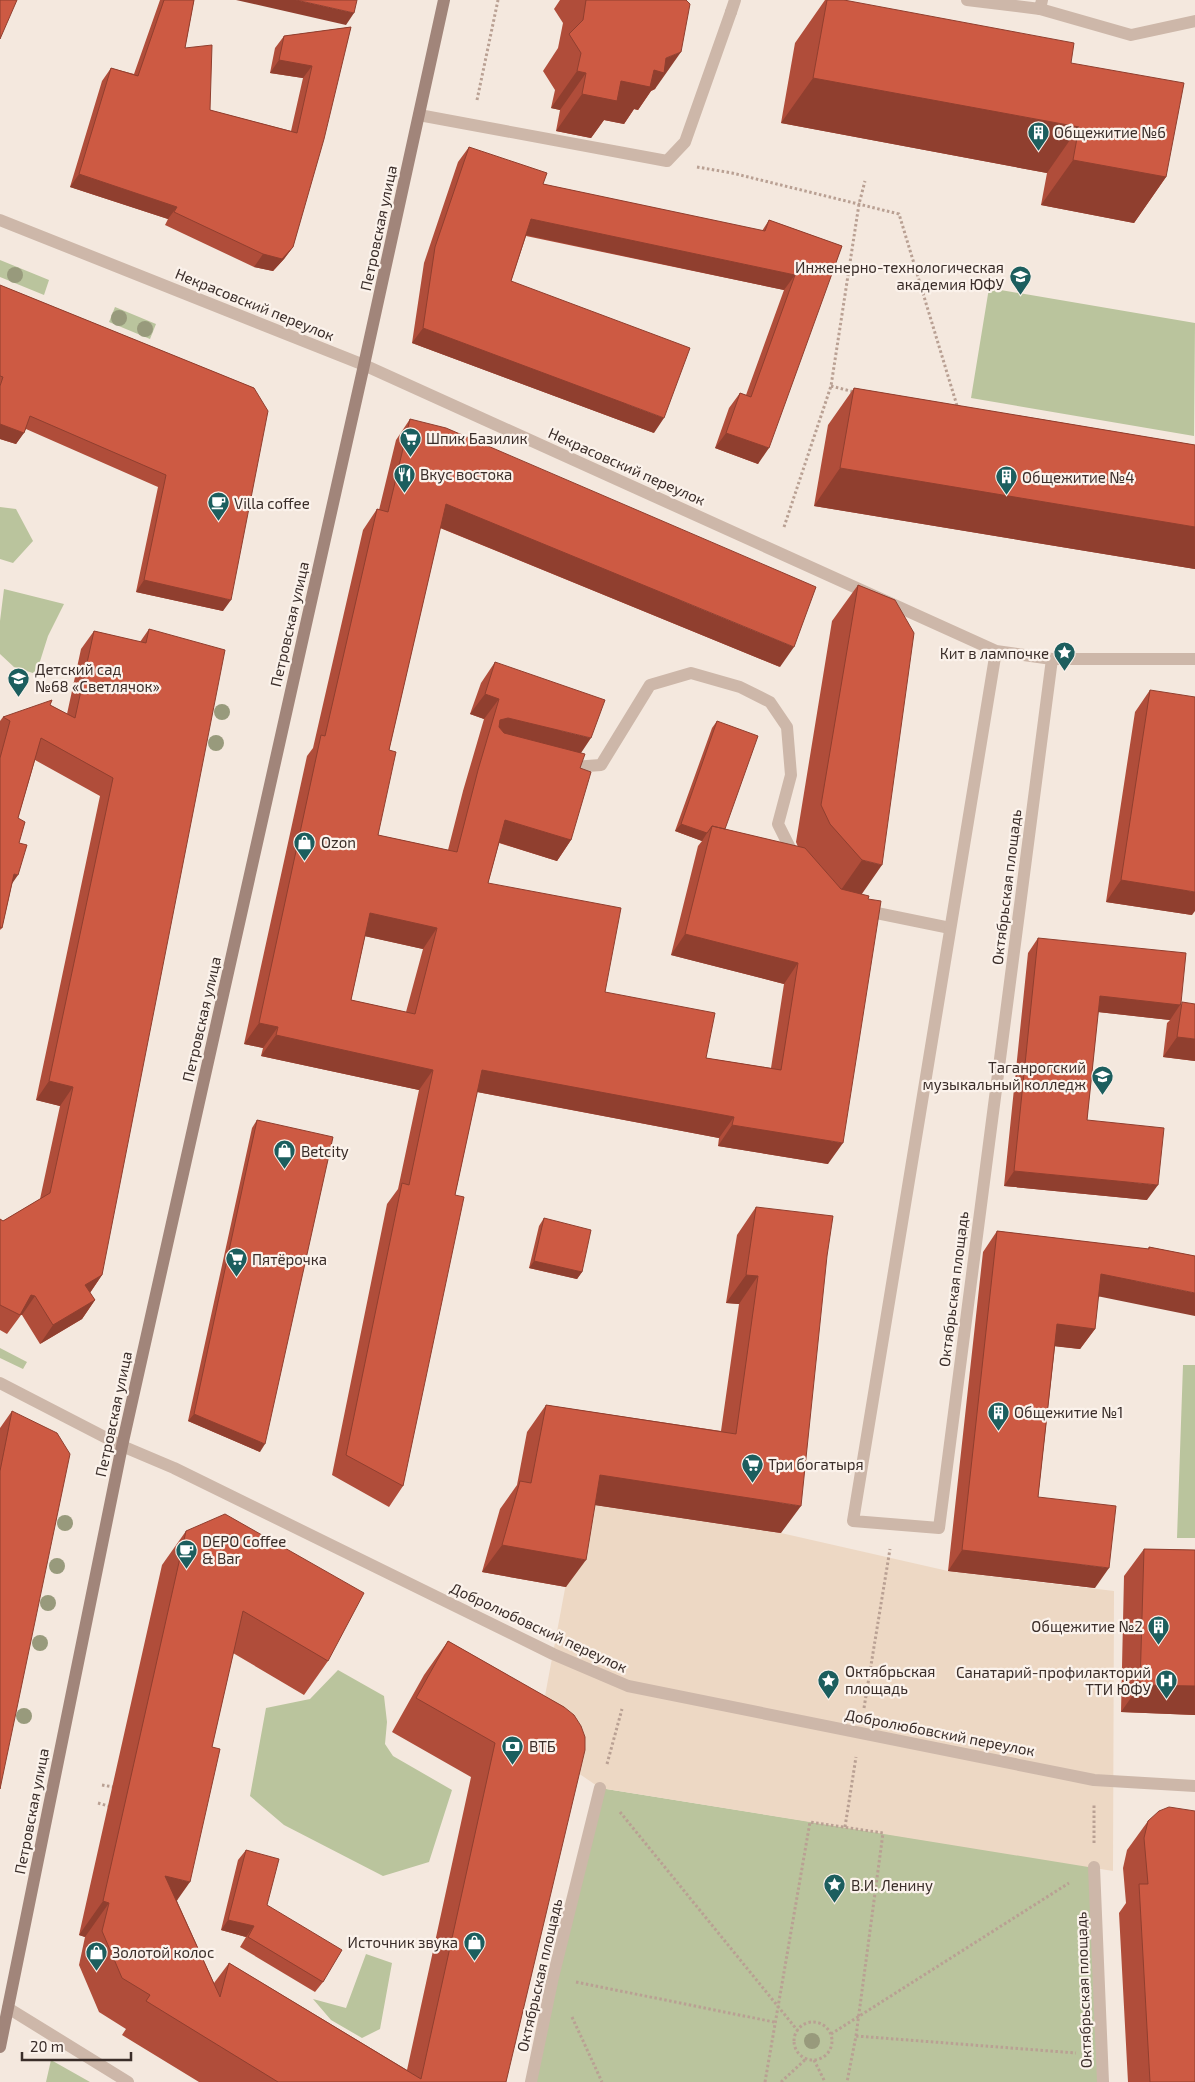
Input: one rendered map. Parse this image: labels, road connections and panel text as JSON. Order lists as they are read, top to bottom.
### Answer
{
  "streets": {
    "main road": ["Петровская улица"],
    "street": ["Некрасовский переулок", "Октябрьская площадь", "Добролюбовский переулок"]
  },
  "crossings": [
    ["Петровская улица", "Некрасовский переулок"],
    ["Петровская улица", "Добролюбовский переулок"],
    ["Некрасовский переулок", "Октябрьская площадь"]
  ],
  "places": {
    "building": [
      "Общежитие №6",
      "Общежитие №4",
      "Общежитие №1",
      "Общежитие №2"
    ],
    "school or university": ["Инженерно-технологическая академия ЮФУ", "Детский сад №68 «Светлячок»", "Таганрогский музыкальный колледж"],
    "supermarket": ["Шпик Базилик", "Пятёрочка", "Три богатыря"],
    "restaurant": ["Вкус востока"],
    "cafe": ["Villa coffee", "DEPO Coffee & Bar"],
    "place": ["Кит в лампочке", "Октябрьская площадь", "В.И. Ленину"],
    "shop": [
      "Ozon",
      "Betcity",
      "Источник звука",
      "Золотой колос"
    ],
    "hospital": ["Санатарий-профилакторий ТТИ ЮФУ"],
    "bank": ["ВТБ"]
  },
  "scale_bar": "20 m"
}
